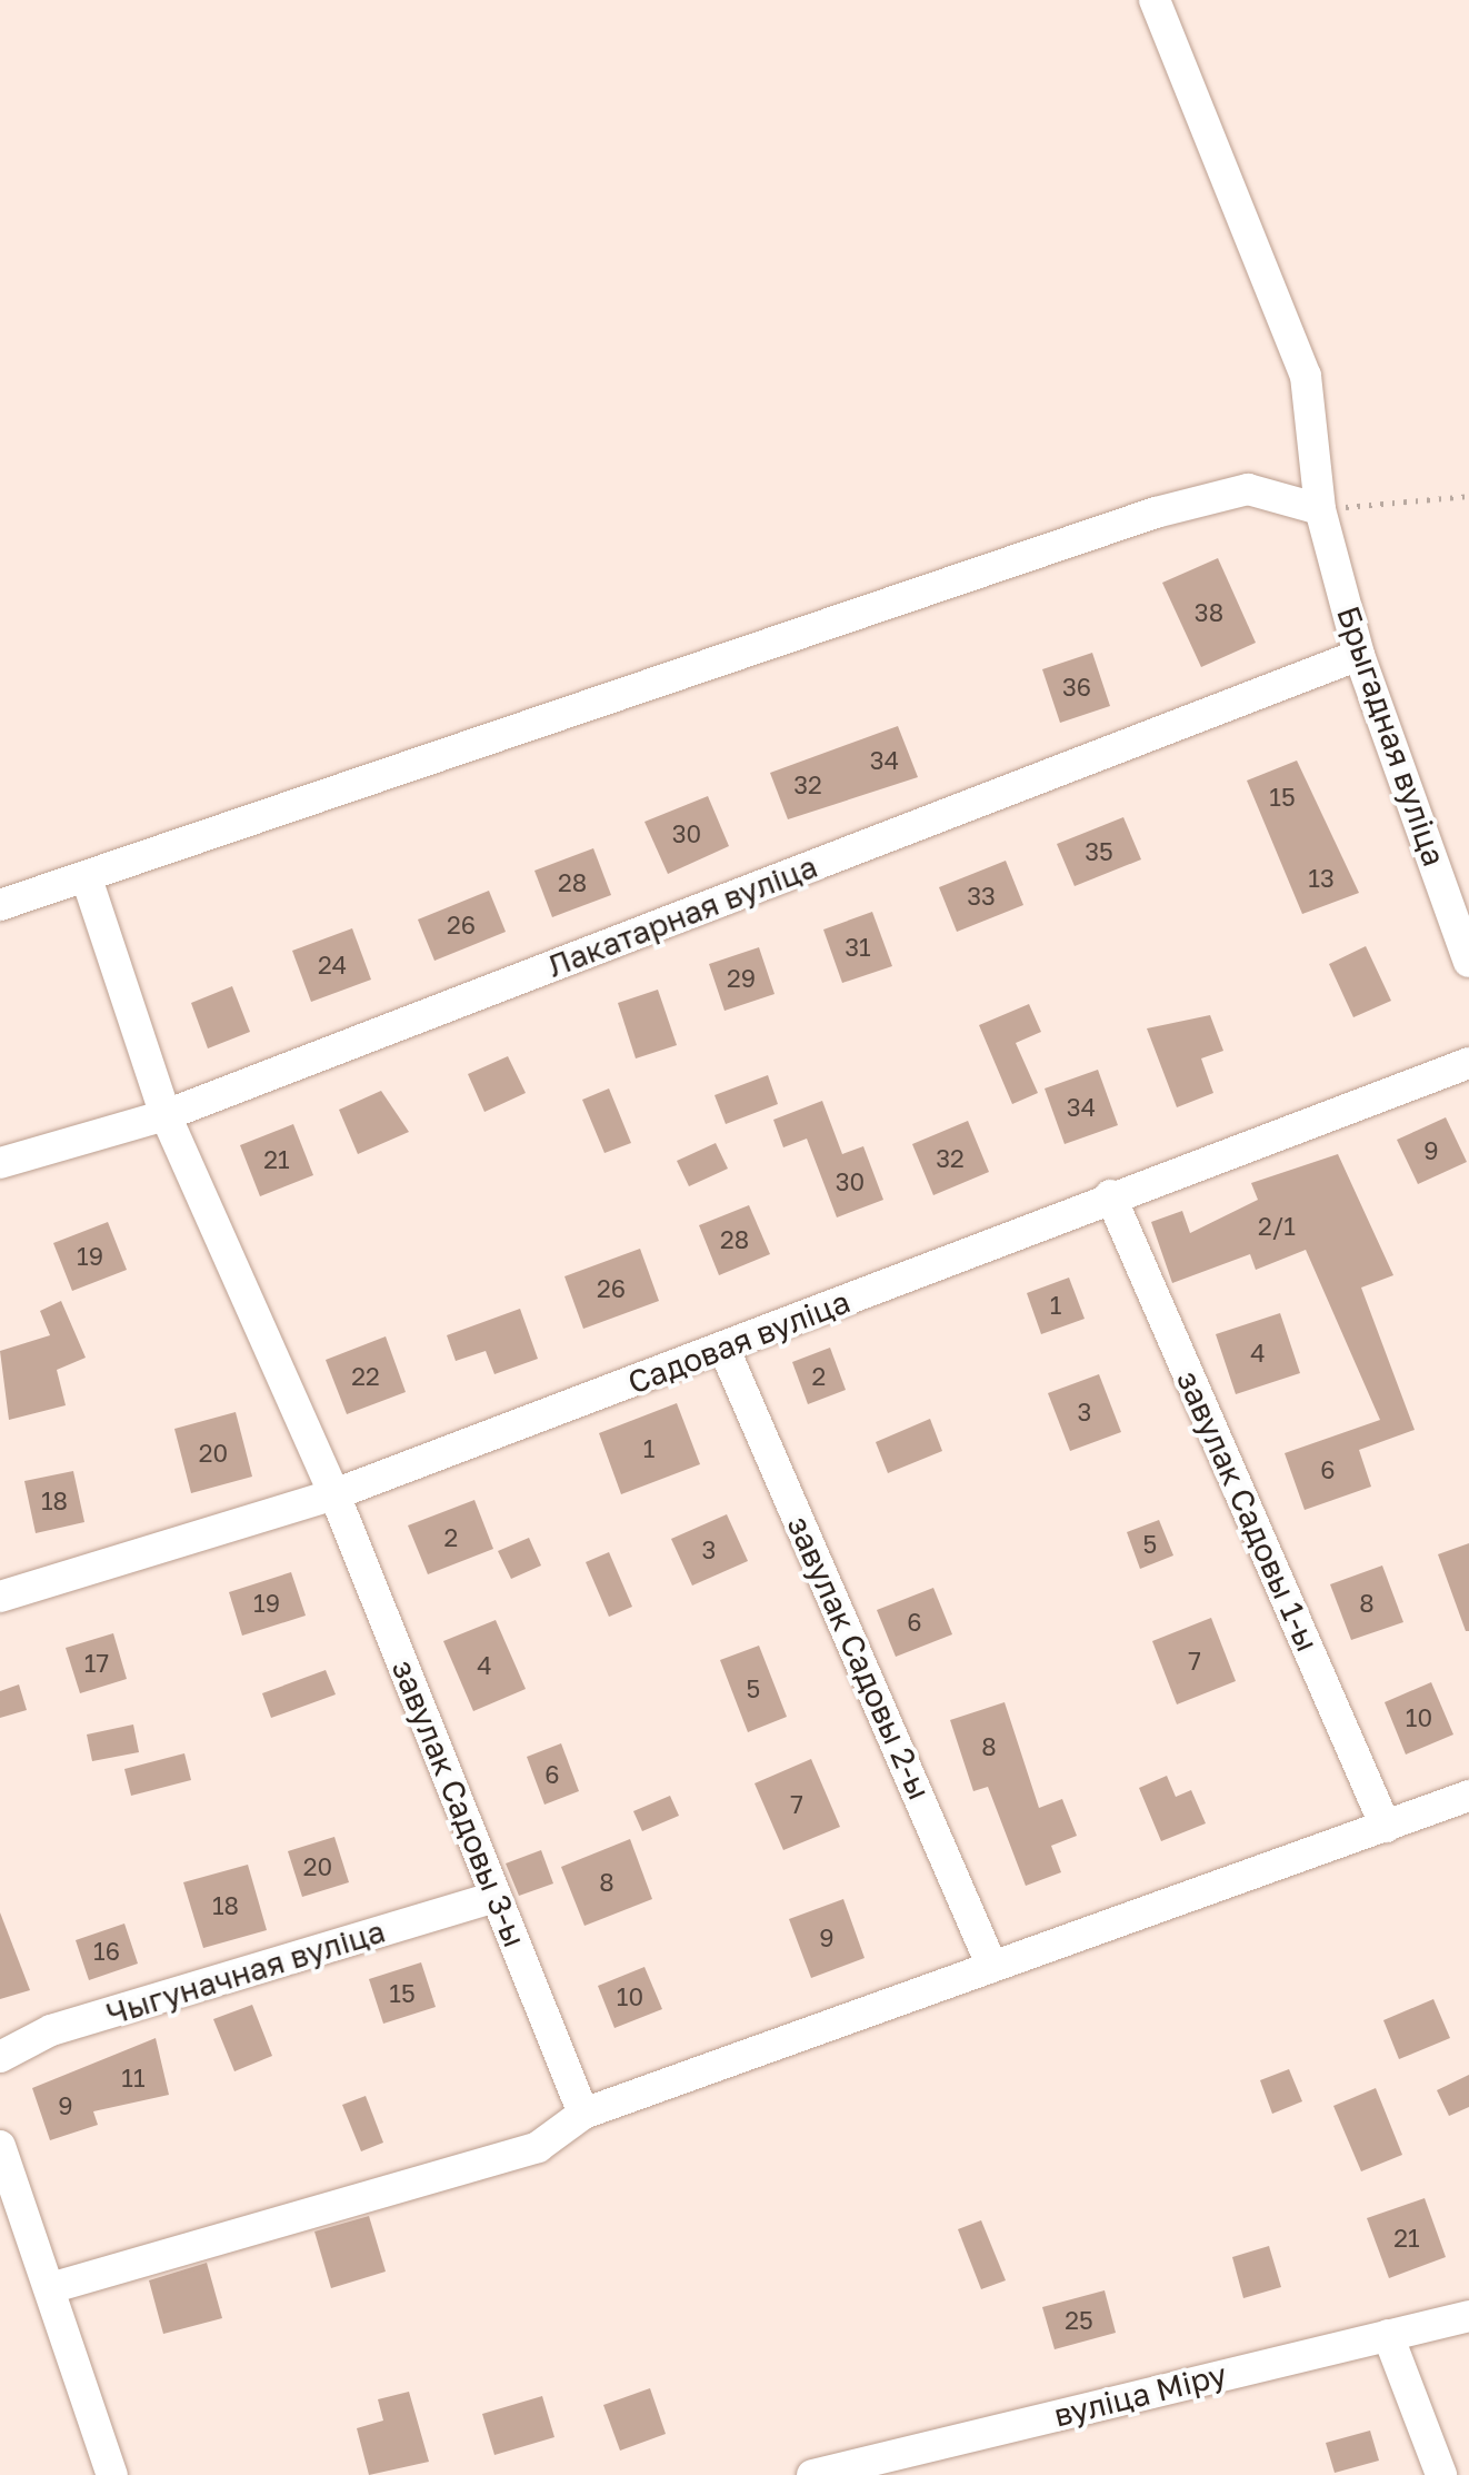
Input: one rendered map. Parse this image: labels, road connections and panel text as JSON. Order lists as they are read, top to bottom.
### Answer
{
  "streets": {
    "street": [
      "Брыгадная вуліца",
      "Лакатарная вуліца",
      "Садовая вуліца",
      "завулак Садовы 1-ы",
      "завулак Садовы 2-ы",
      "завулак Садовы 3-ы",
      "Чыгуначная вуліца",
      "вуліца Міру"
    ]
  },
  "crossings": [
    ["Брыгадная вуліца", "Лакатарная вуліца"],
    ["Лакатарная вуліца", "завулак Садовы 3-ы"],
    ["Садовая вуліца", "завулак Садовы 1-ы"],
    ["Садовая вуліца", "завулак Садовы 2-ы"],
    ["Садовая вуліца", "завулак Садовы 3-ы"],
    ["завулак Садовы 3-ы", "Чыгуначная вуліца"]
  ],
  "house_numbers": [
    "38",
    "36",
    "34",
    "32",
    "15",
    "30",
    "35",
    "13",
    "28",
    "33",
    "26",
    "31",
    "24",
    "29",
    "34",
    "9",
    "32",
    "21",
    "30",
    "2/1",
    "28",
    "19",
    "26",
    "1",
    "4",
    "22",
    "2",
    "3",
    "1",
    "20",
    "6",
    "18",
    "2",
    "5",
    "3",
    "19",
    "8",
    "6",
    "7",
    "17",
    "4",
    "5",
    "10",
    "8",
    "6",
    "7",
    "20",
    "8",
    "18",
    "9",
    "16",
    "15",
    "10",
    "11",
    "9",
    "21",
    "25"
  ]
}
